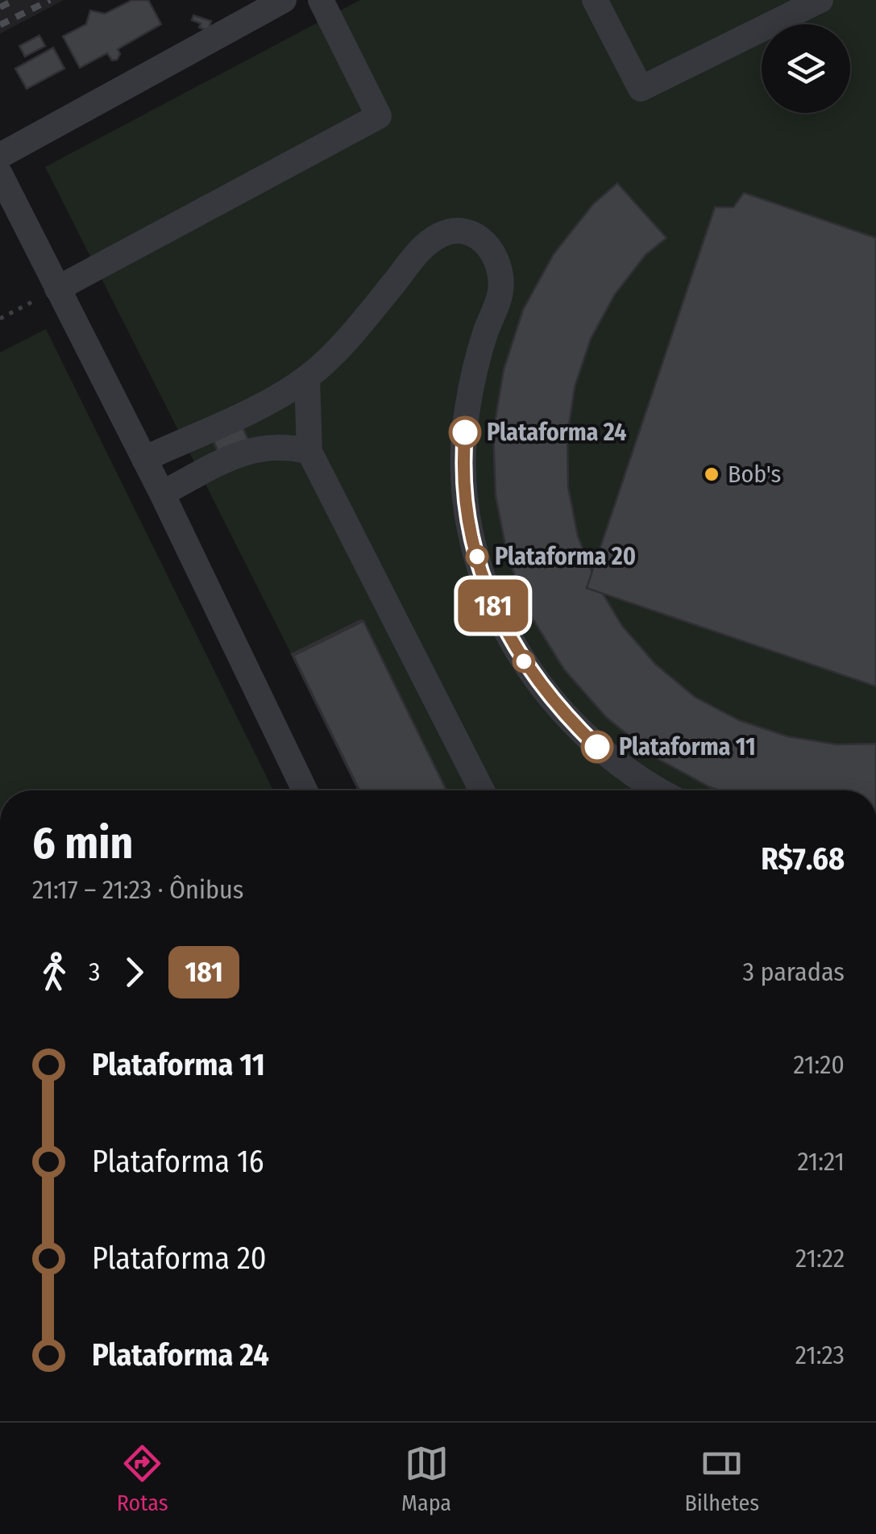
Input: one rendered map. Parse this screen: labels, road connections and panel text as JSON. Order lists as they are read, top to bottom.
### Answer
{
  "places": [
    "Plataforma 24",
    "Bob's",
    "Plataforma 20",
    "Plataforma 11"
  ],
  "lines": ["bus line 181"],
  "page": {
    "on_map": "181",
    "heading": ["6 min", "21:17 – 21:23 · Ônibus", "R$7.68"],
    "legs": ["3", "181", "3 paradas"],
    "list": [
      {
        "name": "Plataforma 11",
        "value": "21:20"
      },
      {
        "name": "Plataforma 16",
        "value": "21:21"
      },
      {
        "name": "Plataforma 20",
        "value": "21:22"
      },
      {
        "name": "Plataforma 24",
        "value": "21:23"
      }
    ],
    "tabs": ["Rotas", "Mapa", "Bilhetes"]
  }
}
